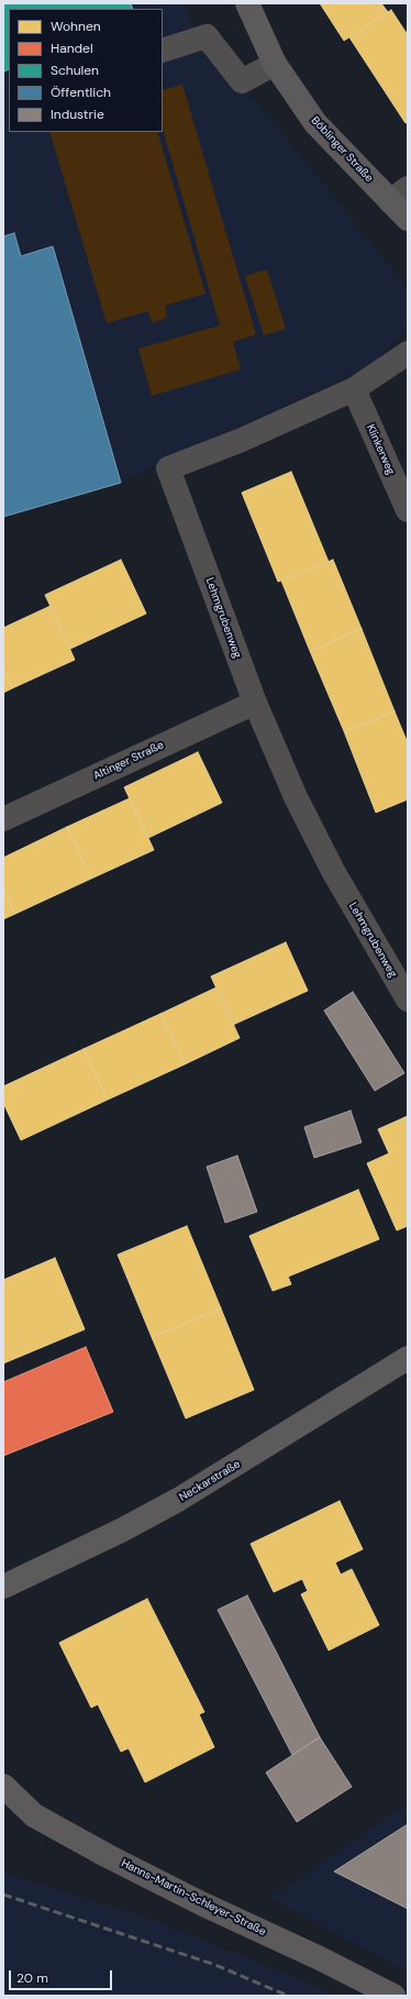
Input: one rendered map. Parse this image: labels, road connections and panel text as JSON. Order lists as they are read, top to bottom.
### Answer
{
  "streets": {
    "main road": ["Böblinger Straße", "Neckarstraße", "Hanns-Martin-Schleyer-Straße"],
    "street": ["Klinkerweg", "Lehmgrubenweg", "Altinger Straße"]
  },
  "crossings": [
    ["Klinkerweg", "Lehmgrubenweg"],
    ["Lehmgrubenweg", "Altinger Straße"]
  ],
  "legend": [
    "Wohnen",
    "Handel",
    "Schulen",
    "Öffentlich",
    "Industrie"
  ],
  "scale_bar": "20 m"
}
